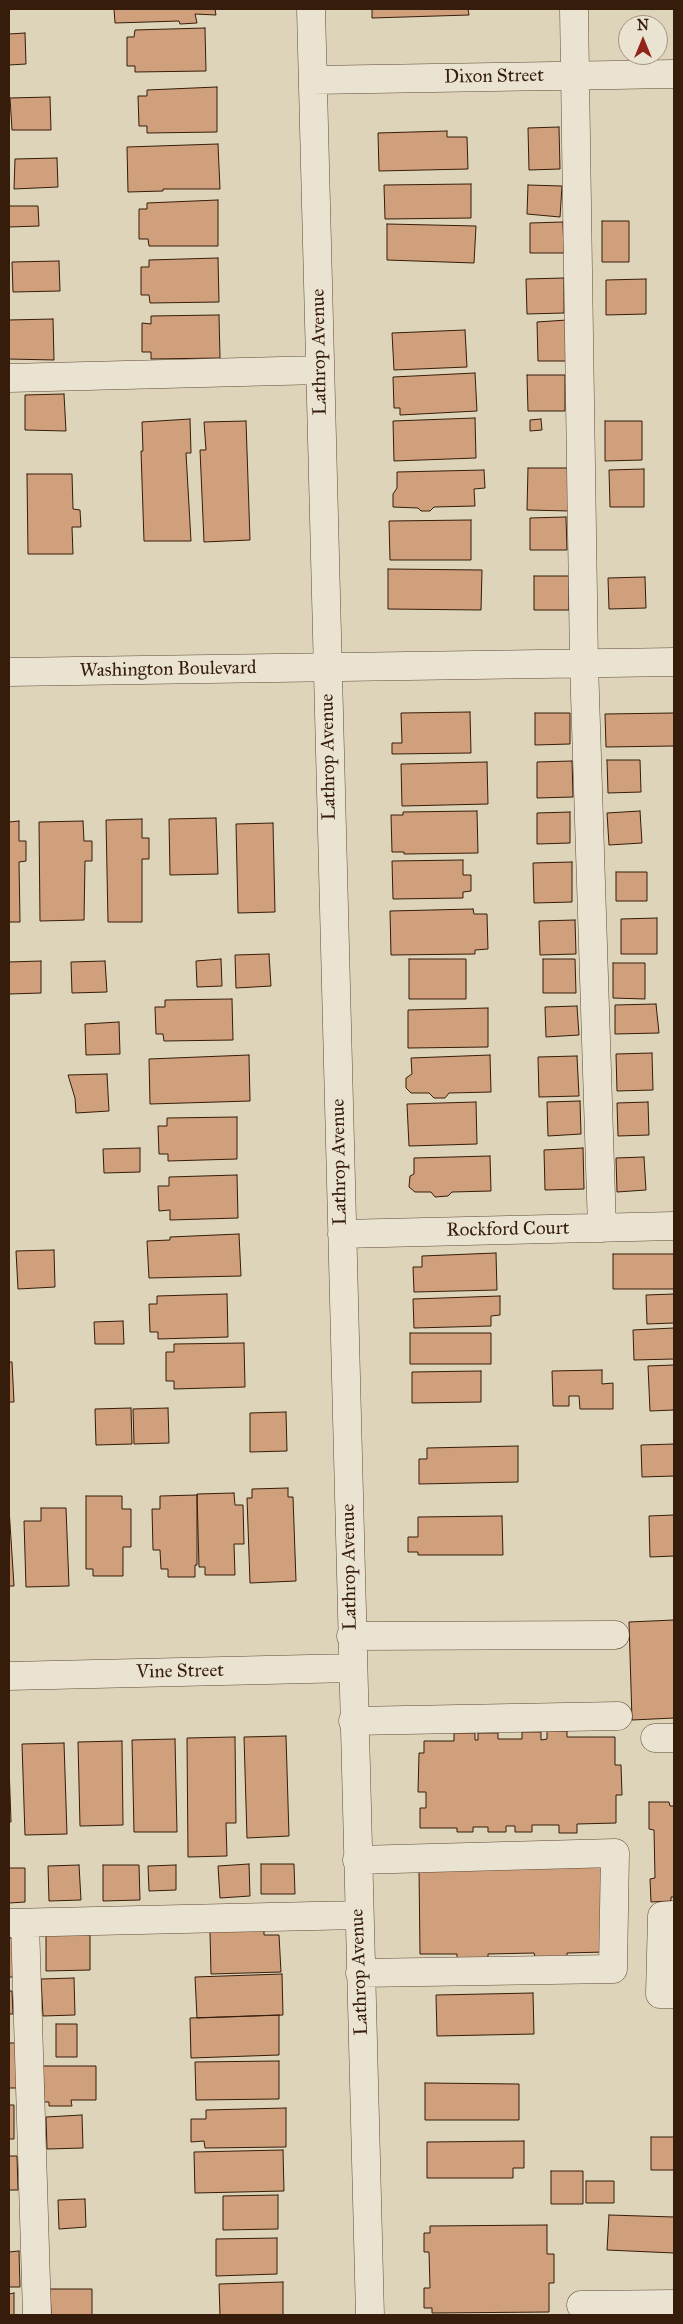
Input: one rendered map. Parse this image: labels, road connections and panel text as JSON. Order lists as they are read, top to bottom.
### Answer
{
  "streets": {
    "street": [
      "Dixon Street",
      "Lathrop Avenue",
      "Washington Boulevard",
      "Rockford Court",
      "Vine Street"
    ]
  },
  "crossings": [
    ["Dixon Street", "Lathrop Avenue"],
    ["Lathrop Avenue", "Washington Boulevard"],
    ["Lathrop Avenue", "Rockford Court"],
    ["Lathrop Avenue", "Vine Street"]
  ],
  "north": "top"
}
